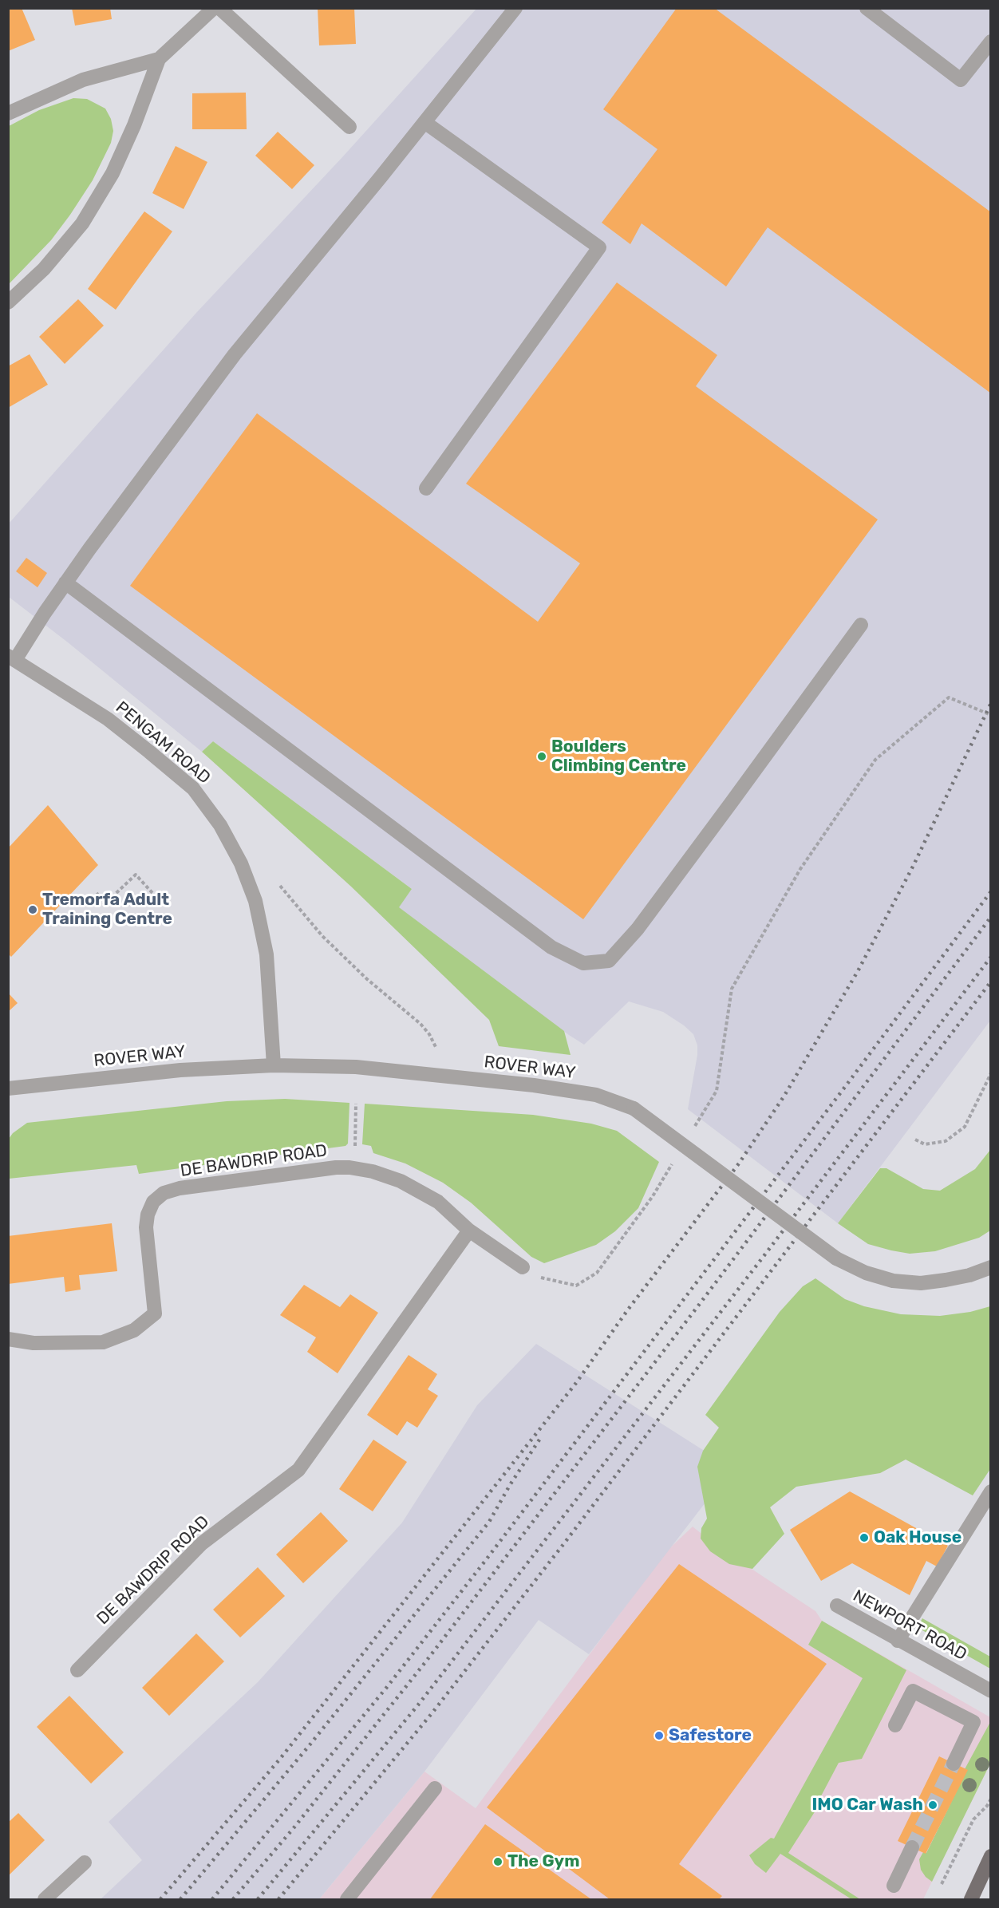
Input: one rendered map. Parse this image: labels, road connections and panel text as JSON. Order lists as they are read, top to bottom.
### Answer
{
  "streets": {
    "street": [
      "PENGAM ROAD",
      "ROVER WAY",
      "DE BAWDRIP ROAD",
      "NEWPORT ROAD"
    ]
  },
  "crossings": [
    ["PENGAM ROAD", "ROVER WAY"]
  ],
  "places": [
    "Boulders Climbing Centre",
    "Tremorfa Adult Training Centre",
    "Oak House",
    "Safestore",
    "IMO Car Wash",
    "The Gym"
  ]
}
